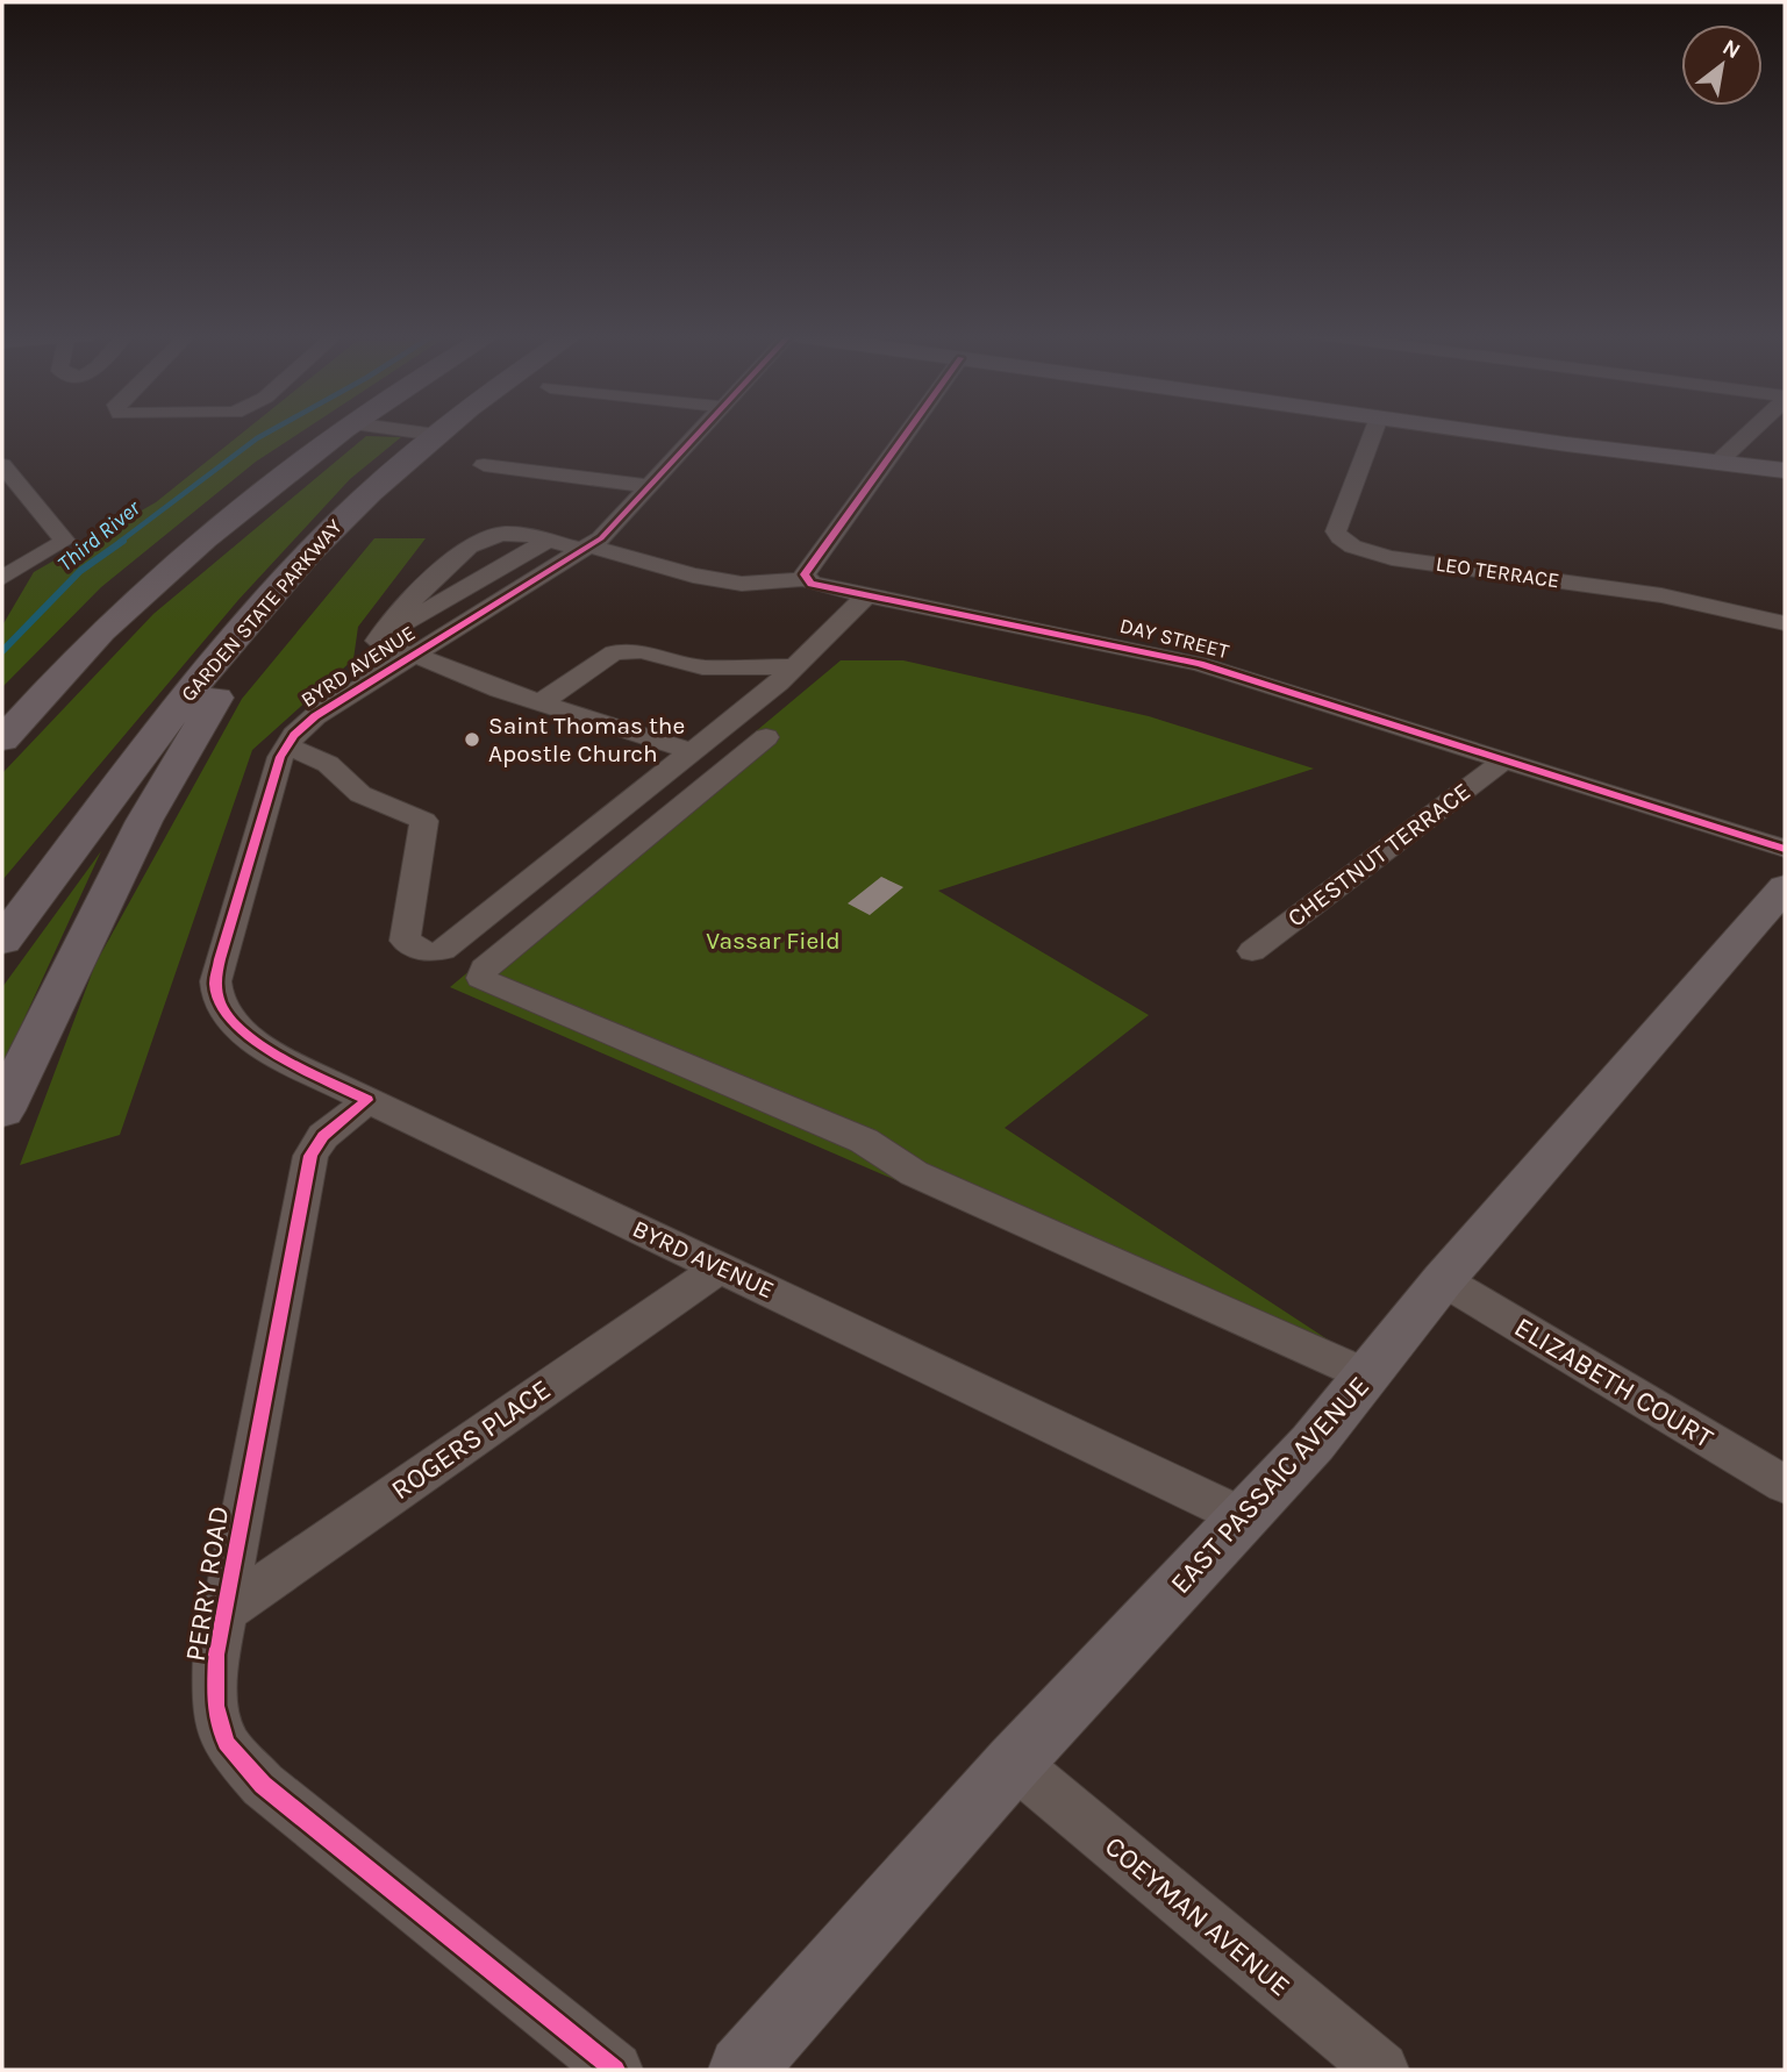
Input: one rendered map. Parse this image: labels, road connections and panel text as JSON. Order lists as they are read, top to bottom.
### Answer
{
  "streets": {
    "highway": ["GARDEN STATE PARKWAY"],
    "main road": ["EAST PASSAIC AVENUE"],
    "street": [
      "LEO TERRACE",
      "DAY STREET",
      "BYRD AVENUE",
      "CHESTNUT TERRACE",
      "ELIZABETH COURT",
      "ROGERS PLACE",
      "PERRY ROAD",
      "COEYMAN AVENUE"
    ]
  },
  "crossings": [
    ["DAY STREET", "BYRD AVENUE"],
    ["DAY STREET", "CHESTNUT TERRACE"],
    ["BYRD AVENUE", "ROGERS PLACE"],
    ["BYRD AVENUE", "EAST PASSAIC AVENUE"],
    ["BYRD AVENUE", "PERRY ROAD"],
    ["ELIZABETH COURT", "EAST PASSAIC AVENUE"],
    ["ROGERS PLACE", "PERRY ROAD"],
    ["EAST PASSAIC AVENUE", "COEYMAN AVENUE"]
  ],
  "water": ["Third River"],
  "parks": ["Vassar Field"],
  "places": ["Saint Thomas the Apostle Church"],
  "north": "top right"
}
